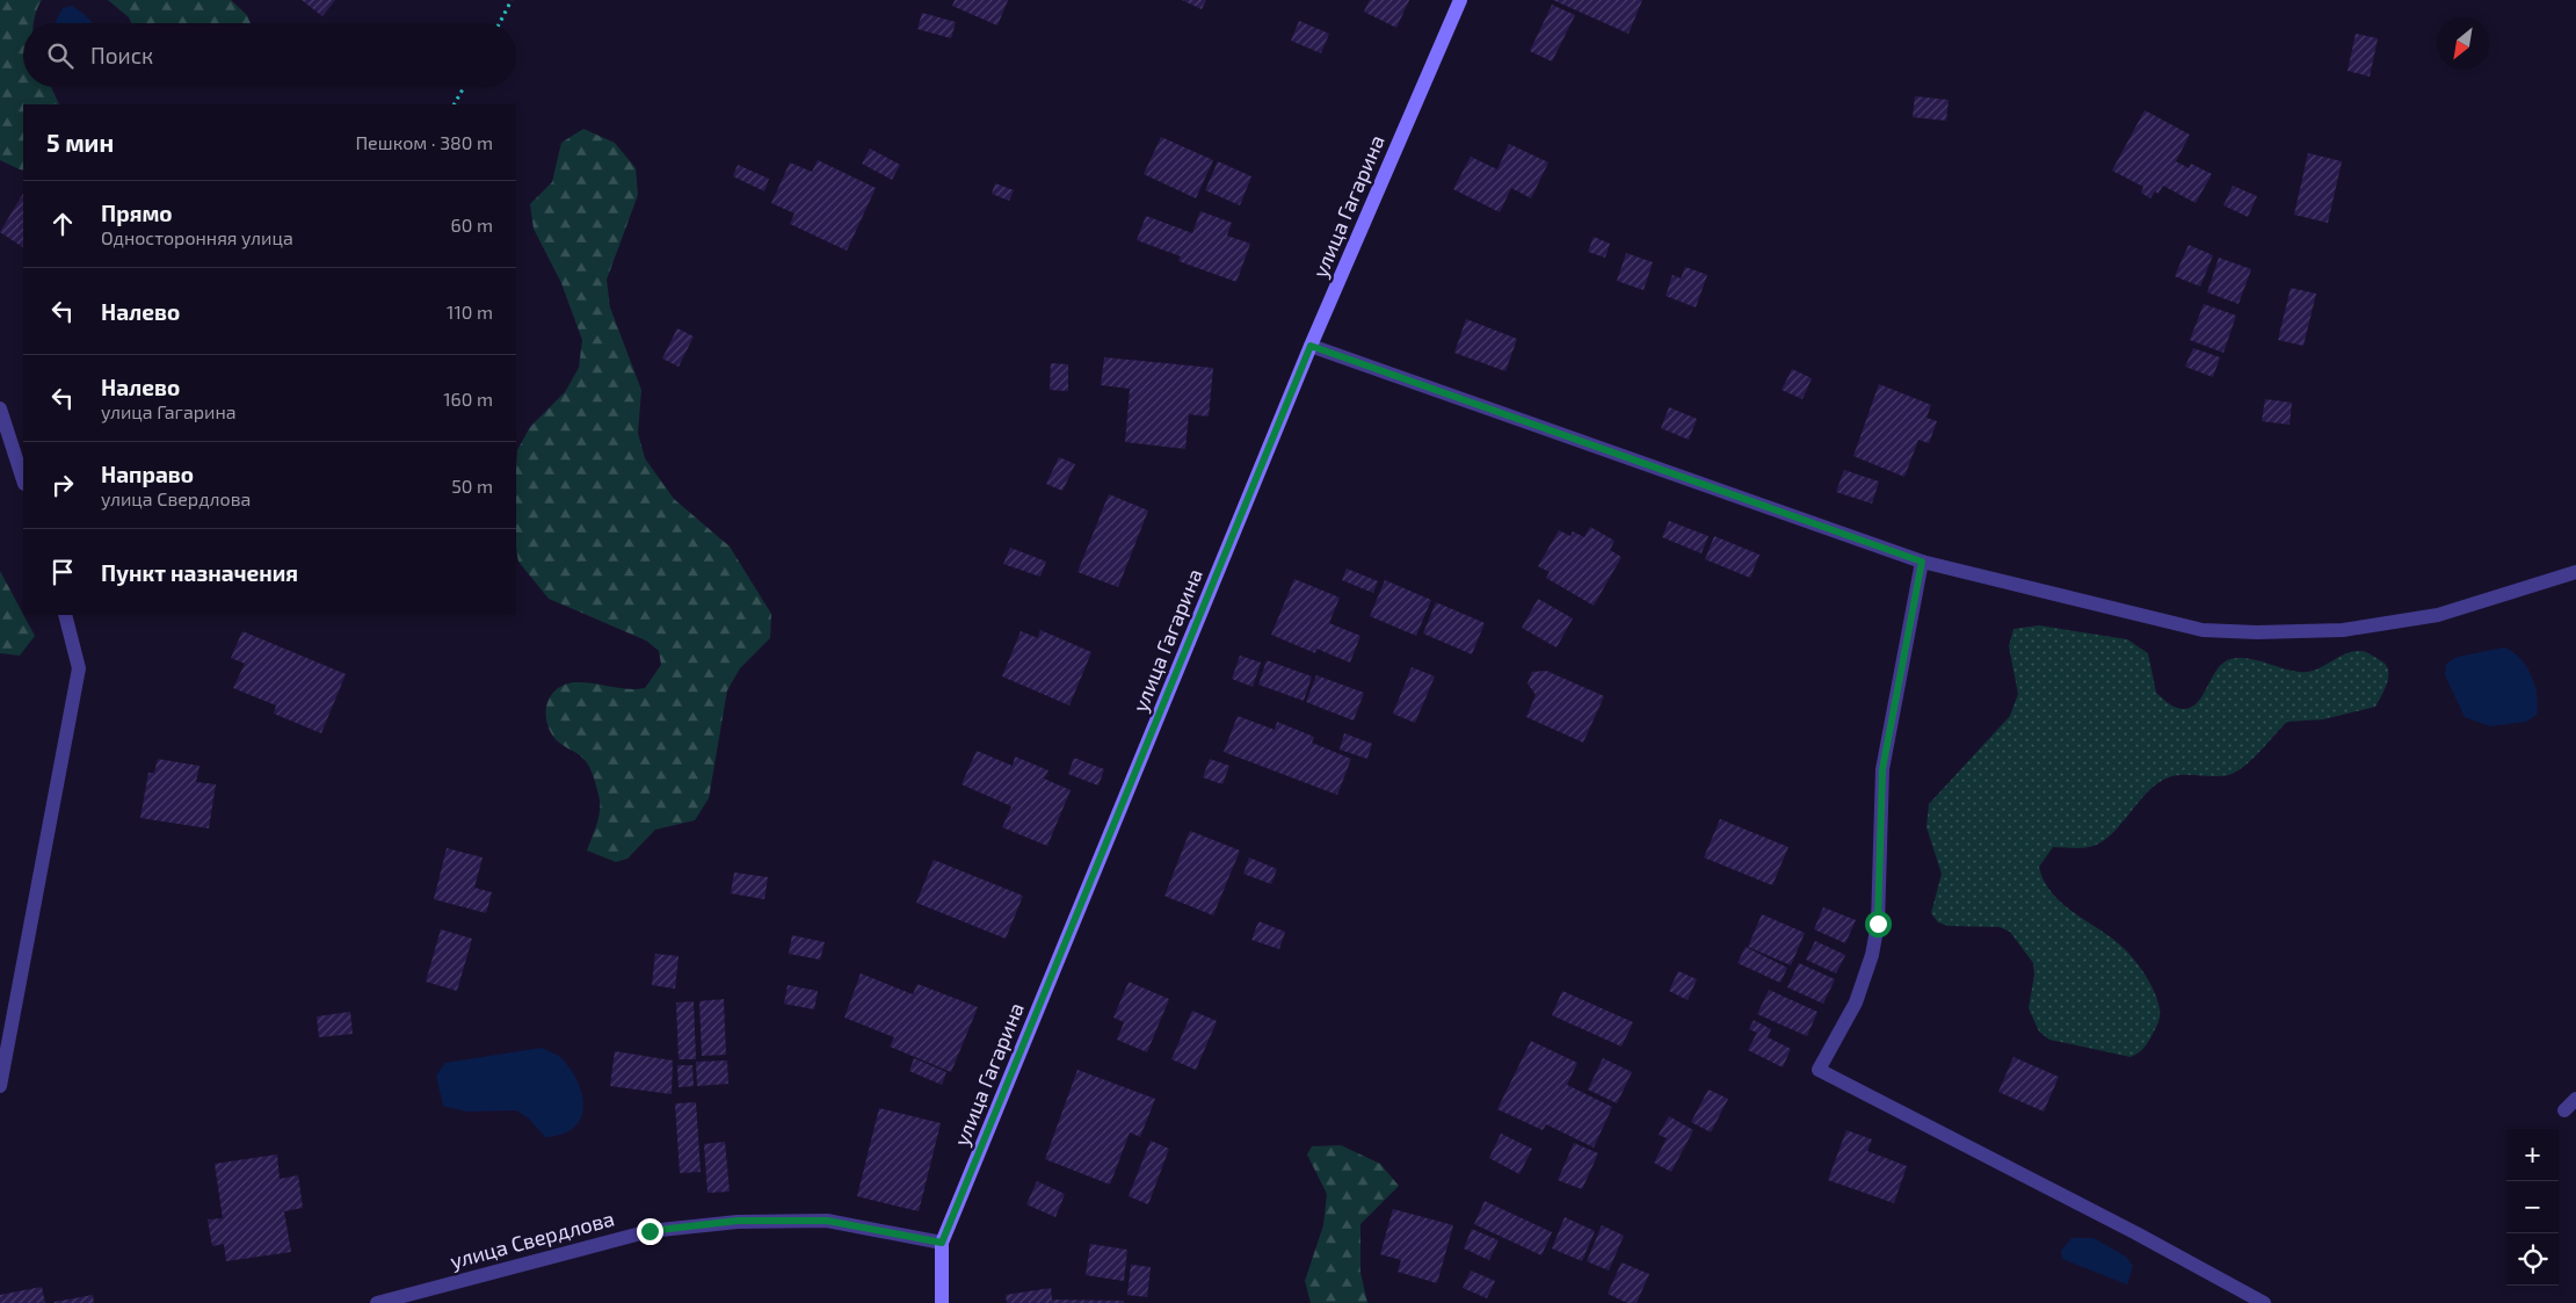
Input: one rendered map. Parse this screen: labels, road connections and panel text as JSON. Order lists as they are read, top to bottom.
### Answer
{
  "streets": {
    "main road": ["улица Гагарина"],
    "street": ["улица Свердлова"]
  },
  "crossings": [
    ["улица Гагарина", "улица Свердлова"]
  ],
  "north": "bottom left",
  "page": {
    "search": "Поиск",
    "heading": ["5 мин", "Пешком · 380 m"],
    "list": [
      ["Прямо", "Односторонняя улица", "60 m"],
      ["Налево", "110 m"],
      ["Налево", "улица Гагарина", "160 m"],
      ["Направо", "улица Свердлова", "50 m"],
      "Пункт назначения"
    ],
    "map_buttons": ["+", "−"]
  }
}
